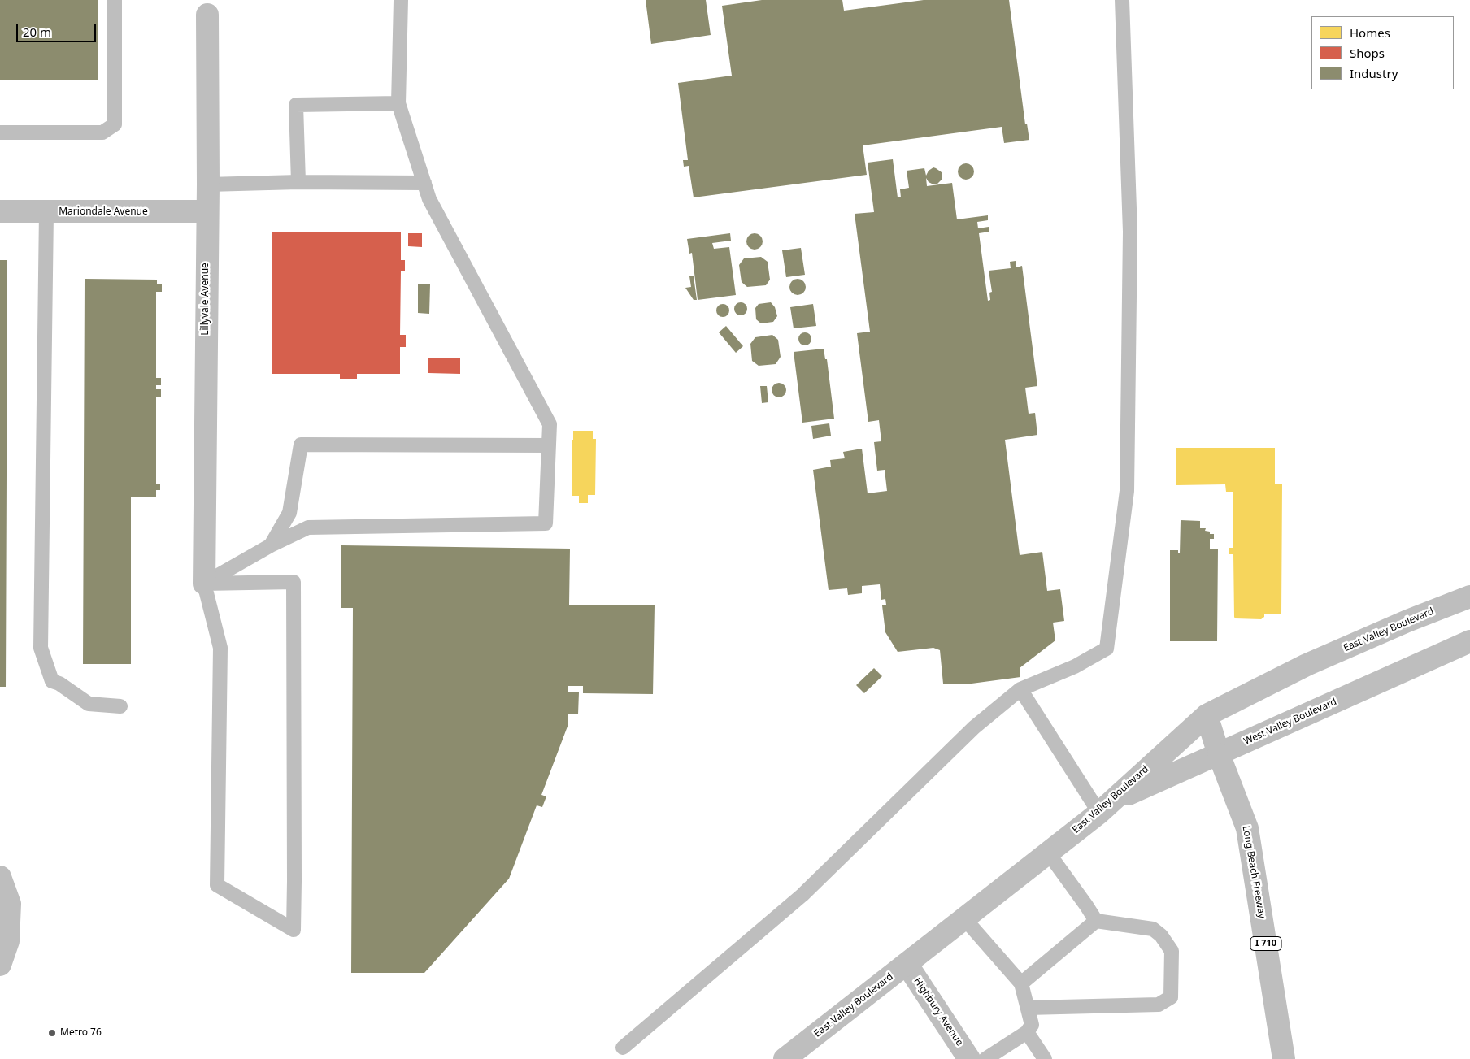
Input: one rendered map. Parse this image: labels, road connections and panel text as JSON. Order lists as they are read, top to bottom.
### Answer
{
  "streets": {
    "main road": [
      "Mariondale Avenue",
      "Lillyvale Avenue",
      "East Valley Boulevard",
      "West Valley Boulevard",
      "Long Beach Freeway",
      "I 710",
      "Highbury Avenue"
    ]
  },
  "crossings": [
    ["Mariondale Avenue", "Lillyvale Avenue"],
    ["East Valley Boulevard", "West Valley Boulevard"],
    ["East Valley Boulevard", "Long Beach Freeway"],
    ["East Valley Boulevard", "Highbury Avenue"],
    ["West Valley Boulevard", "Long Beach Freeway"]
  ],
  "places": ["Metro 76"],
  "legend": ["Homes", "Shops", "Industry"],
  "scale_bar": "20 m"
}
